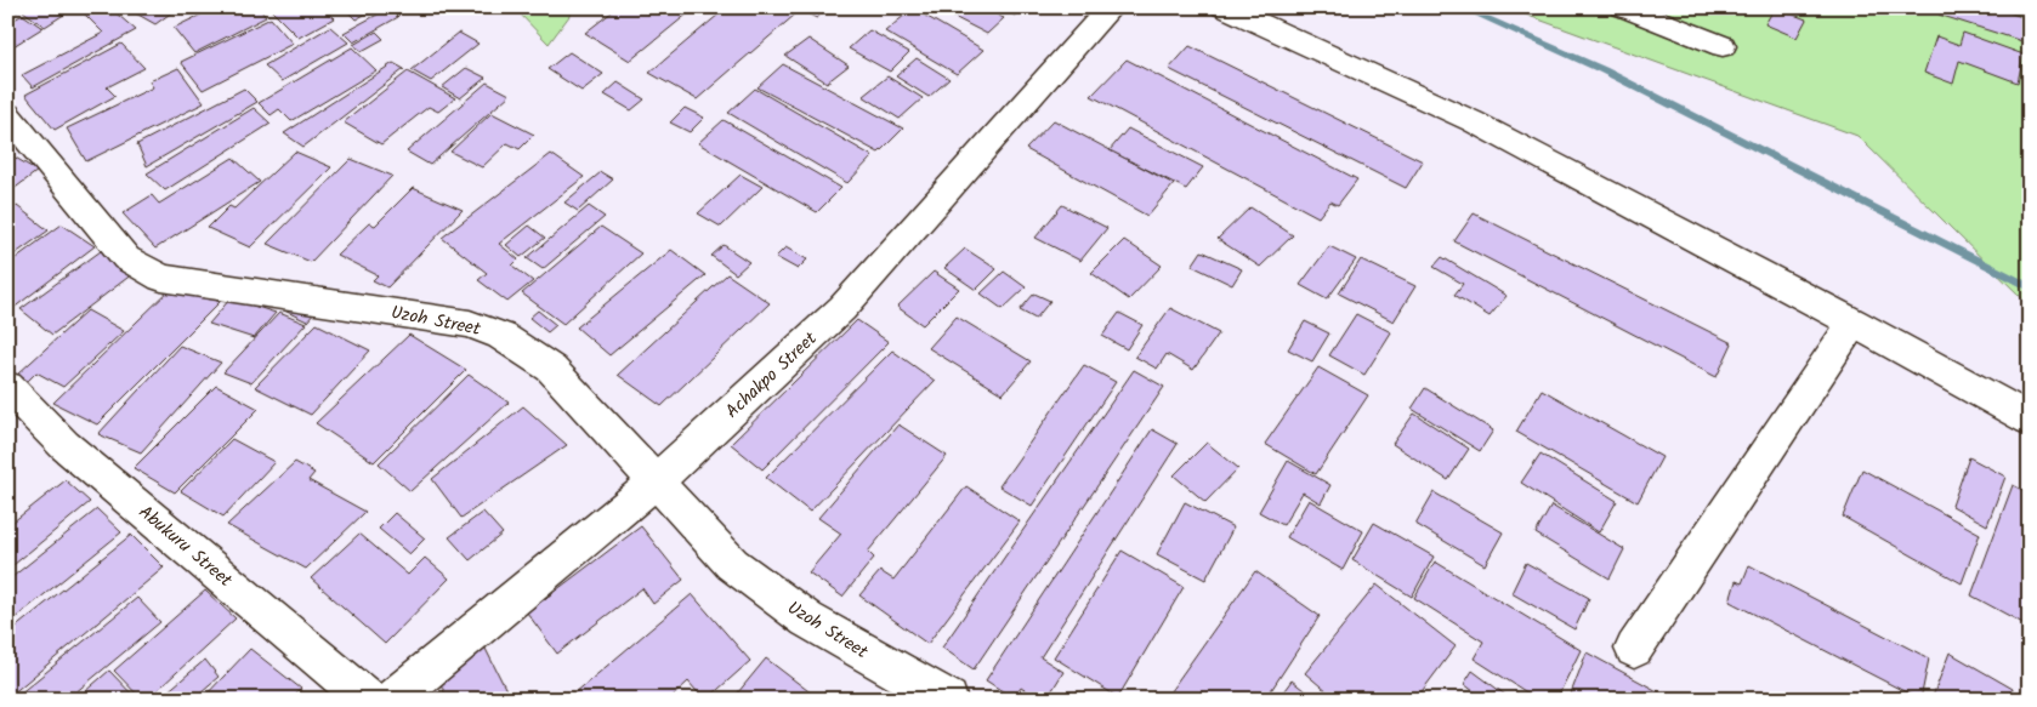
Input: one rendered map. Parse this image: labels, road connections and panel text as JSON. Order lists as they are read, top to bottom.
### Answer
{
  "streets": {
    "street": ["Uzoh Street", "Achakpo Street", "Abukuru Street"]
  },
  "crossings": [
    ["Uzoh Street", "Achakpo Street"]
  ]
}
